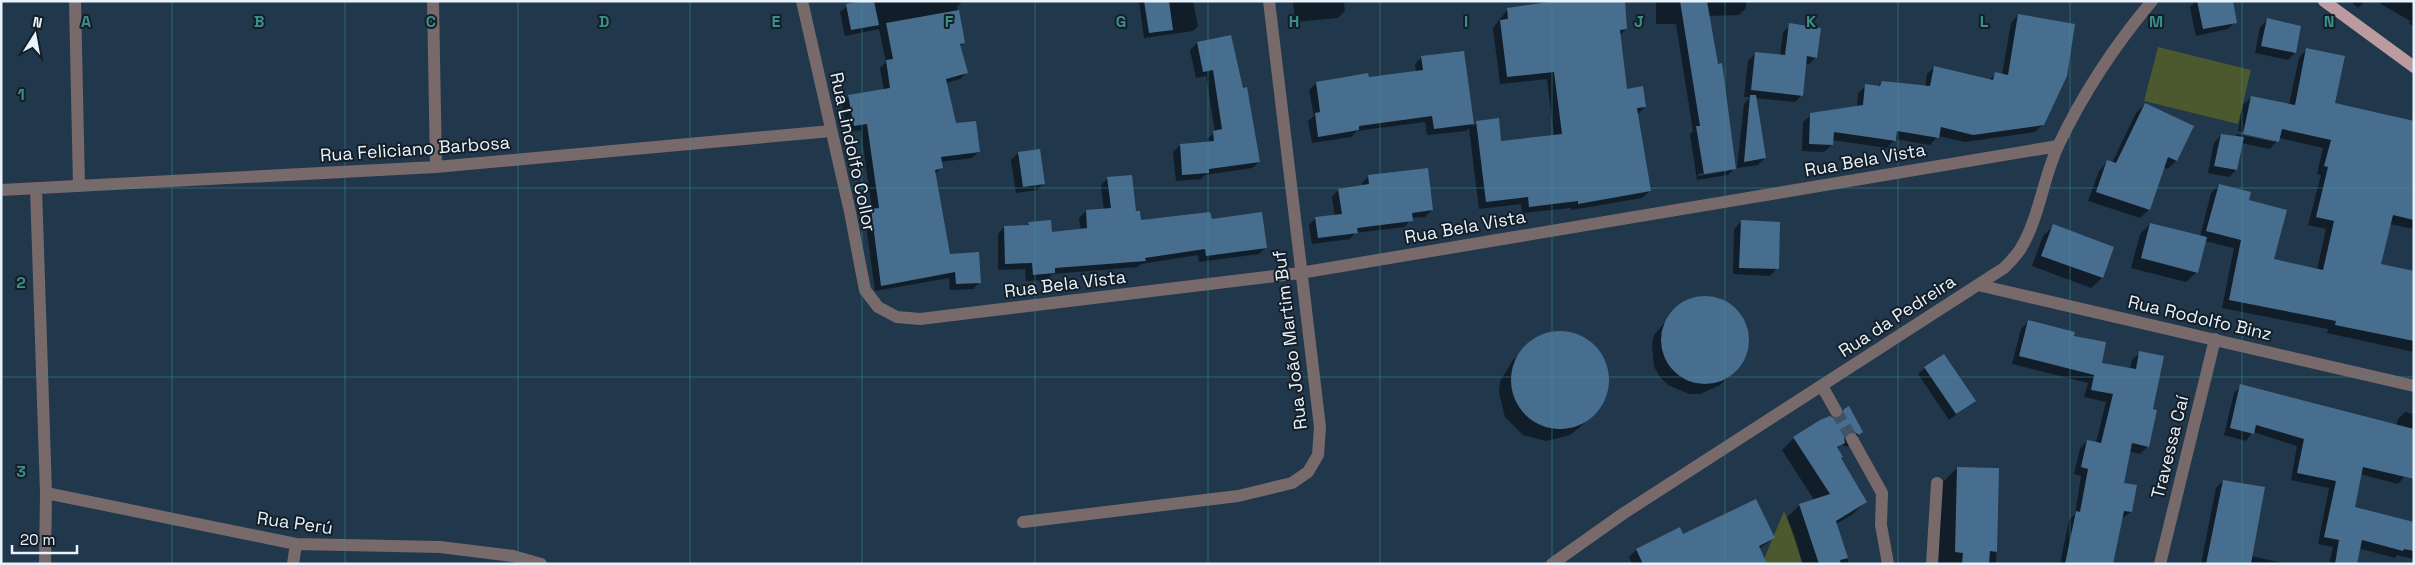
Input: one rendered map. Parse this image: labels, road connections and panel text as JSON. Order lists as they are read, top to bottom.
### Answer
{
  "streets": {
    "street": [
      "Rua Feliciano Barbosa",
      "Rua Lindolfo Collor",
      "Rua Bela Vista",
      "Rua da Pedreira",
      "Rua Rodolfo Binz",
      "Rua João Martim Buf",
      "Travessa Caí",
      "Rua Perú"
    ]
  },
  "crossings": [
    ["Rua Feliciano Barbosa", "Rua Lindolfo Collor"],
    ["Rua Lindolfo Collor", "Rua Bela Vista"],
    ["Rua Bela Vista", "Rua da Pedreira"],
    ["Rua Bela Vista", "Rua João Martim Buf"],
    ["Rua da Pedreira", "Rua Rodolfo Binz"],
    ["Rua Rodolfo Binz", "Travessa Caí"]
  ],
  "scale_bar": "20 m",
  "north": "top",
  "grid": {
    "columns": [
      "A",
      "B",
      "C",
      "D",
      "E",
      "F",
      "G",
      "H",
      "I",
      "J",
      "K",
      "L",
      "M",
      "N"
    ],
    "rows": ["1", "2", "3"]
  }
}
